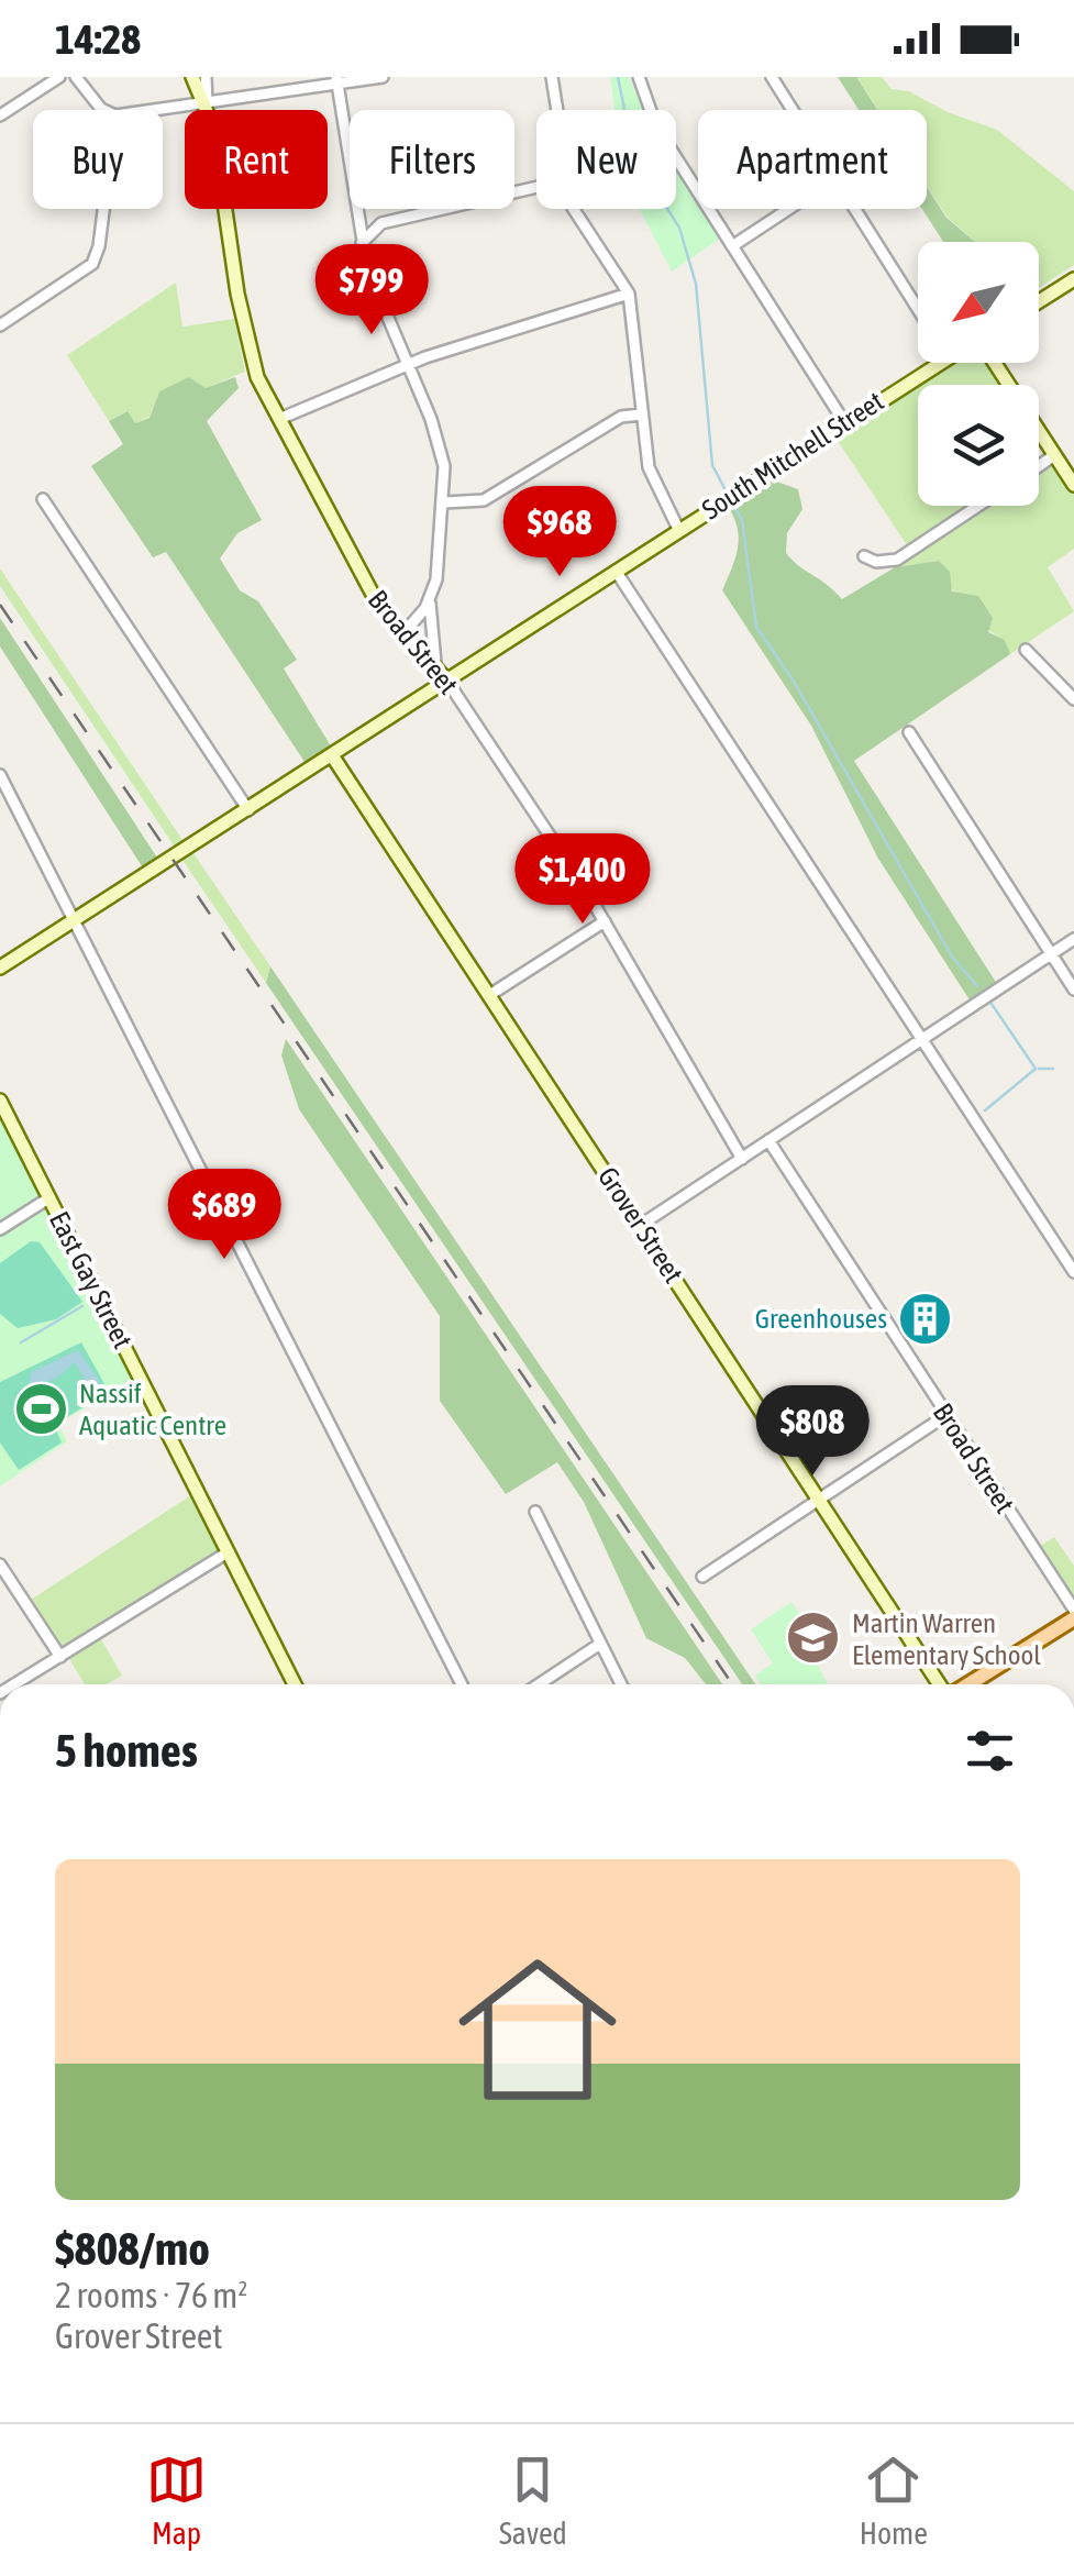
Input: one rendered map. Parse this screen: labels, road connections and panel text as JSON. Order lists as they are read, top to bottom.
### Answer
{
  "streets": {
    "street": [
      "South Mitchell Street",
      "Broad Street",
      "Grover Street",
      "East Gay Street"
    ]
  },
  "crossings": [
    ["South Mitchell Street", "Broad Street"],
    ["South Mitchell Street", "Grover Street"]
  ],
  "places": {
    "building": ["Greenhouses"],
    "sports": ["Nassif Aquatic Centre"],
    "school or university": ["Martin Warren Elementary School"]
  },
  "north": "bottom left",
  "page": {
    "status": "14:28",
    "chip": [
      "Buy",
      "Rent",
      "Filters",
      "New",
      "Apartment"
    ],
    "price": [
      "$799",
      "$968",
      "$1,400",
      "$689",
      "$808"
    ],
    "heading": "5 homes",
    "list": [
      {
        "name": "$808/mo",
        "note": "2 rooms · 76 m² · Grover Street"
      }
    ],
    "tabs": ["Map", "Saved", "Home"]
  }
}
